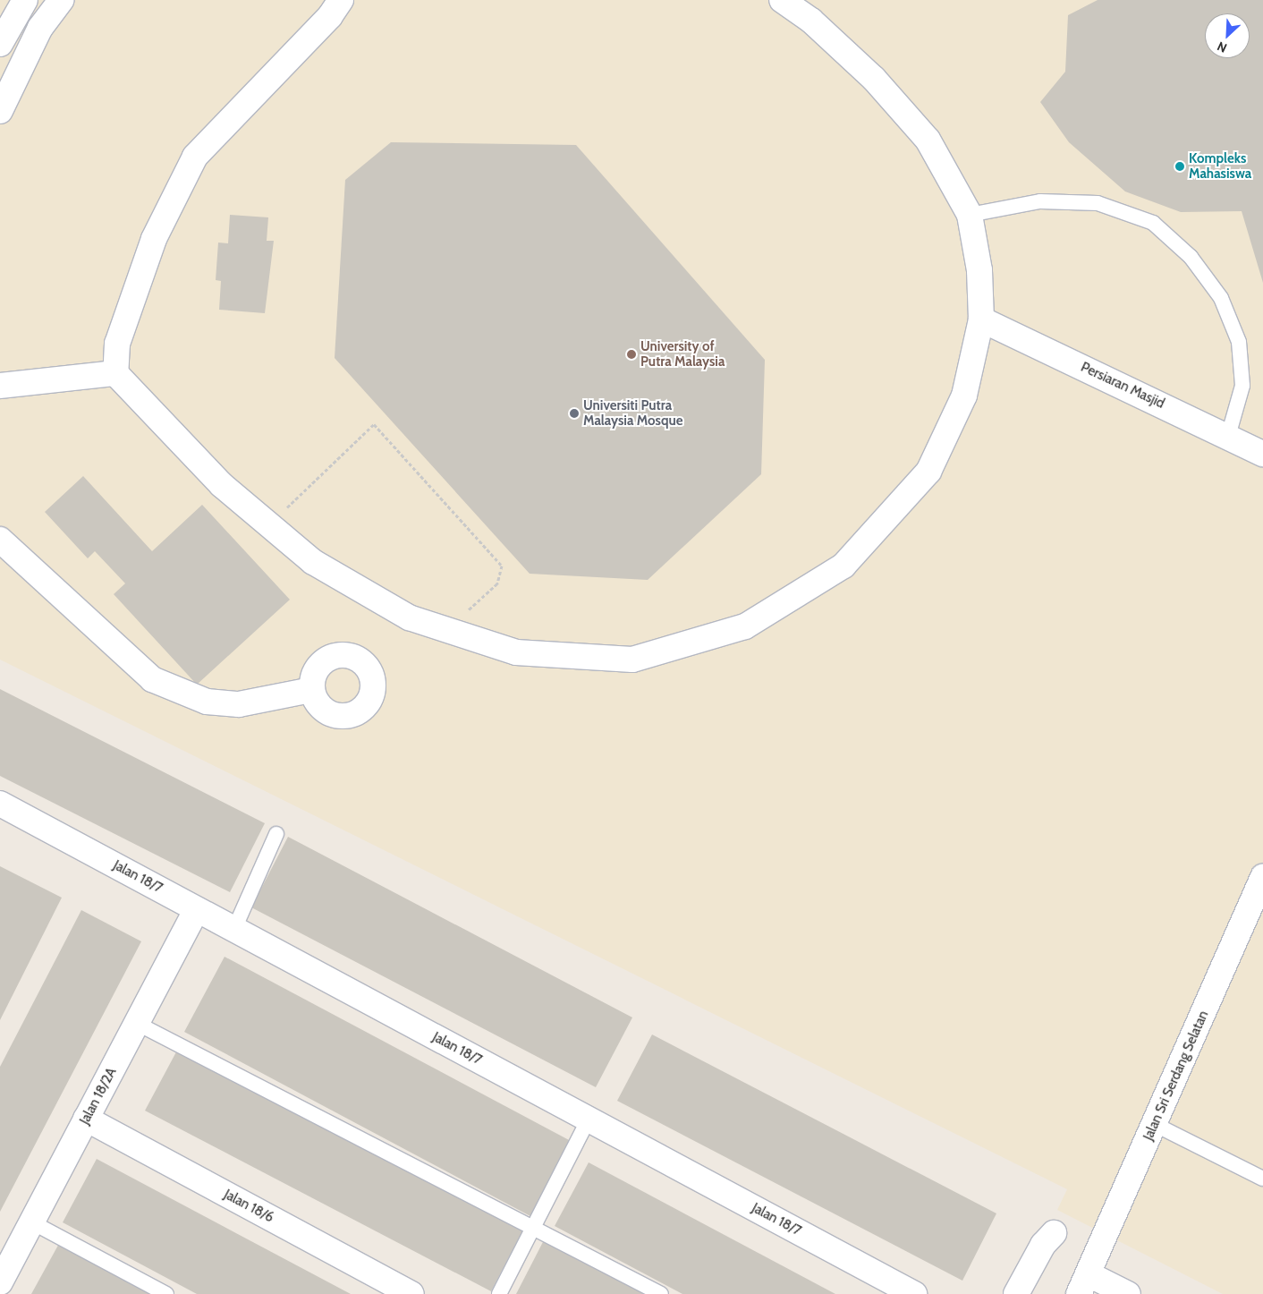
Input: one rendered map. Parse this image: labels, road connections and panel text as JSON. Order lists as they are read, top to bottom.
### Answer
{
  "streets": {
    "street": [
      "Persiaran Masjid",
      "Jalan 18/7",
      "Jalan Sri Serdang Selatan",
      "Jalan 18/2A",
      "Jalan 18/6"
    ]
  },
  "crossings": [
    ["Jalan 18/7", "Jalan 18/2A"],
    ["Jalan 18/2A", "Jalan 18/6"]
  ],
  "places": ["Kompleks Mahasiswa", "University of Putra Malaysia", "Universiti Putra Malaysia Mosque"],
  "north": "bottom left"
}
